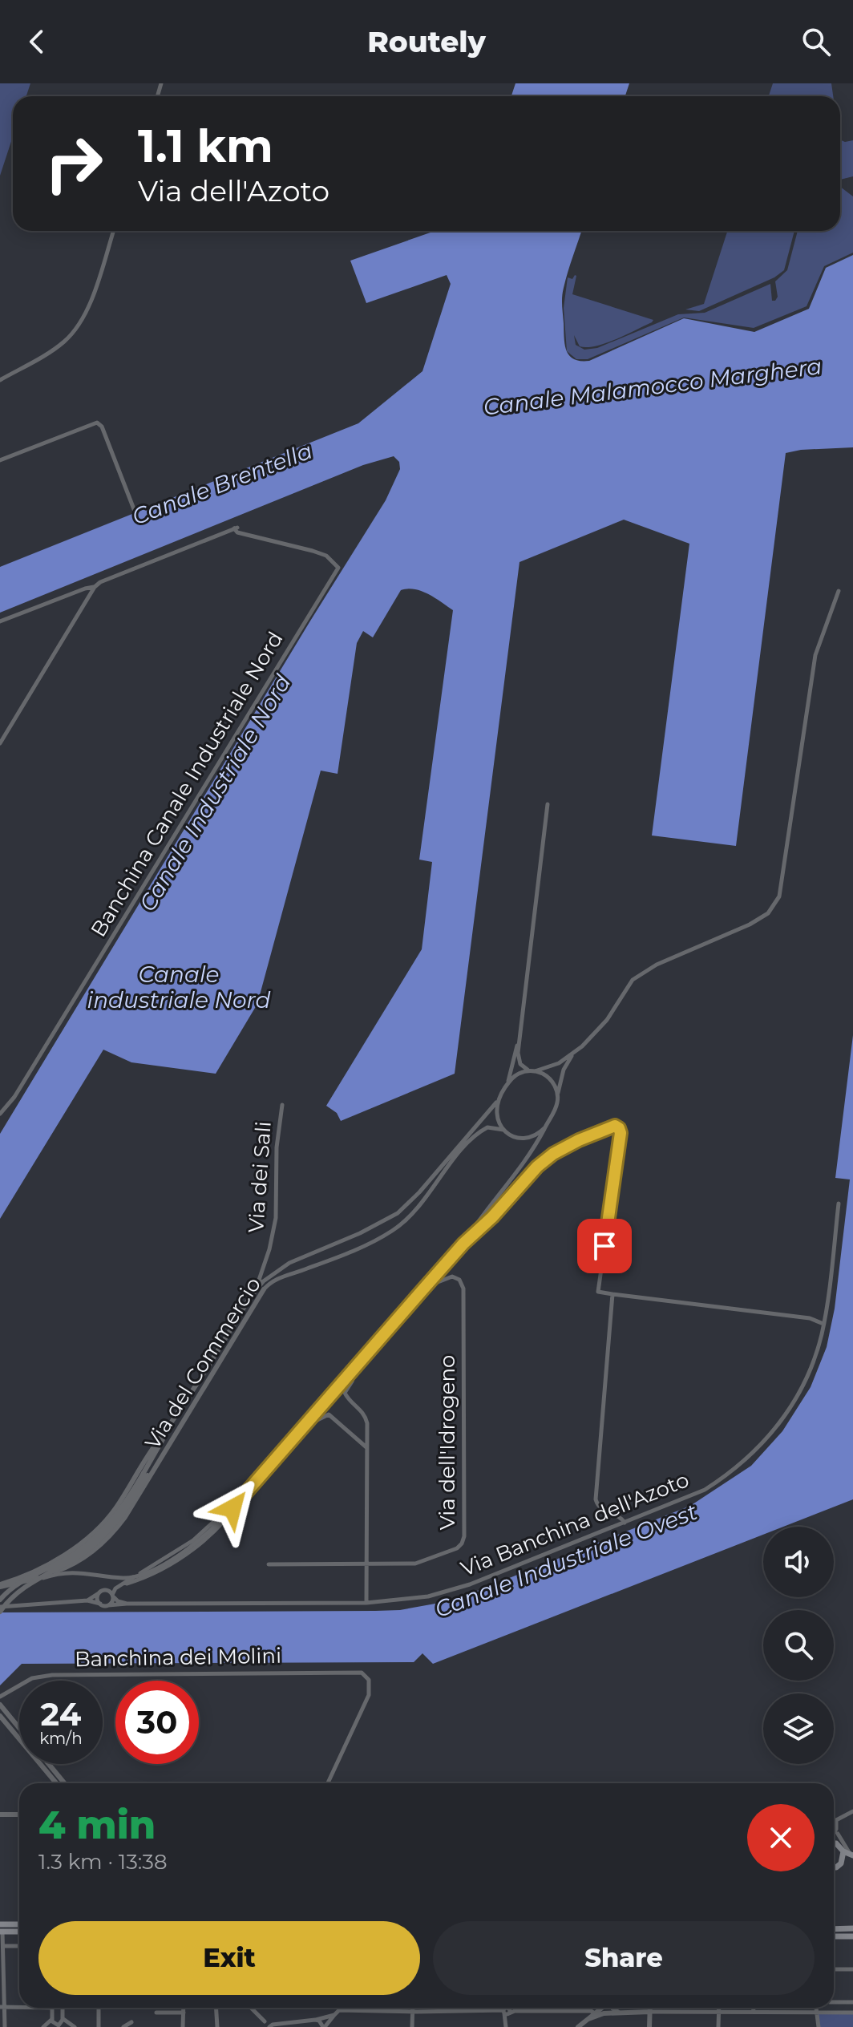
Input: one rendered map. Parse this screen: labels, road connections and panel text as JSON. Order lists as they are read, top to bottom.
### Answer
{
  "streets": {
    "street": [
      "Banchina Canale Industriale Nord",
      "Via dei Sali",
      "Via del Commercio",
      "Via dell'Idrogeno",
      "Via Banchina dell'Azoto",
      "Banchina dei Molini"
    ]
  },
  "crossings": [
    ["Via dei Sali", "Via del Commercio"]
  ],
  "water": [
    "Canale Malamocco Marghera",
    "Canale Brentella",
    "Canale Industriale Nord",
    "Canale industriale Nord",
    "Canale Industriale Ovest"
  ],
  "page": {
    "header": "Routely",
    "turn": ["1.1 km", "Via dell'Azoto"],
    "speed": "24 km/h",
    "limit": "30",
    "heading": ["4 min", "1.3 km · 13:38"],
    "buttons": ["Exit", "Share"]
  }
}
